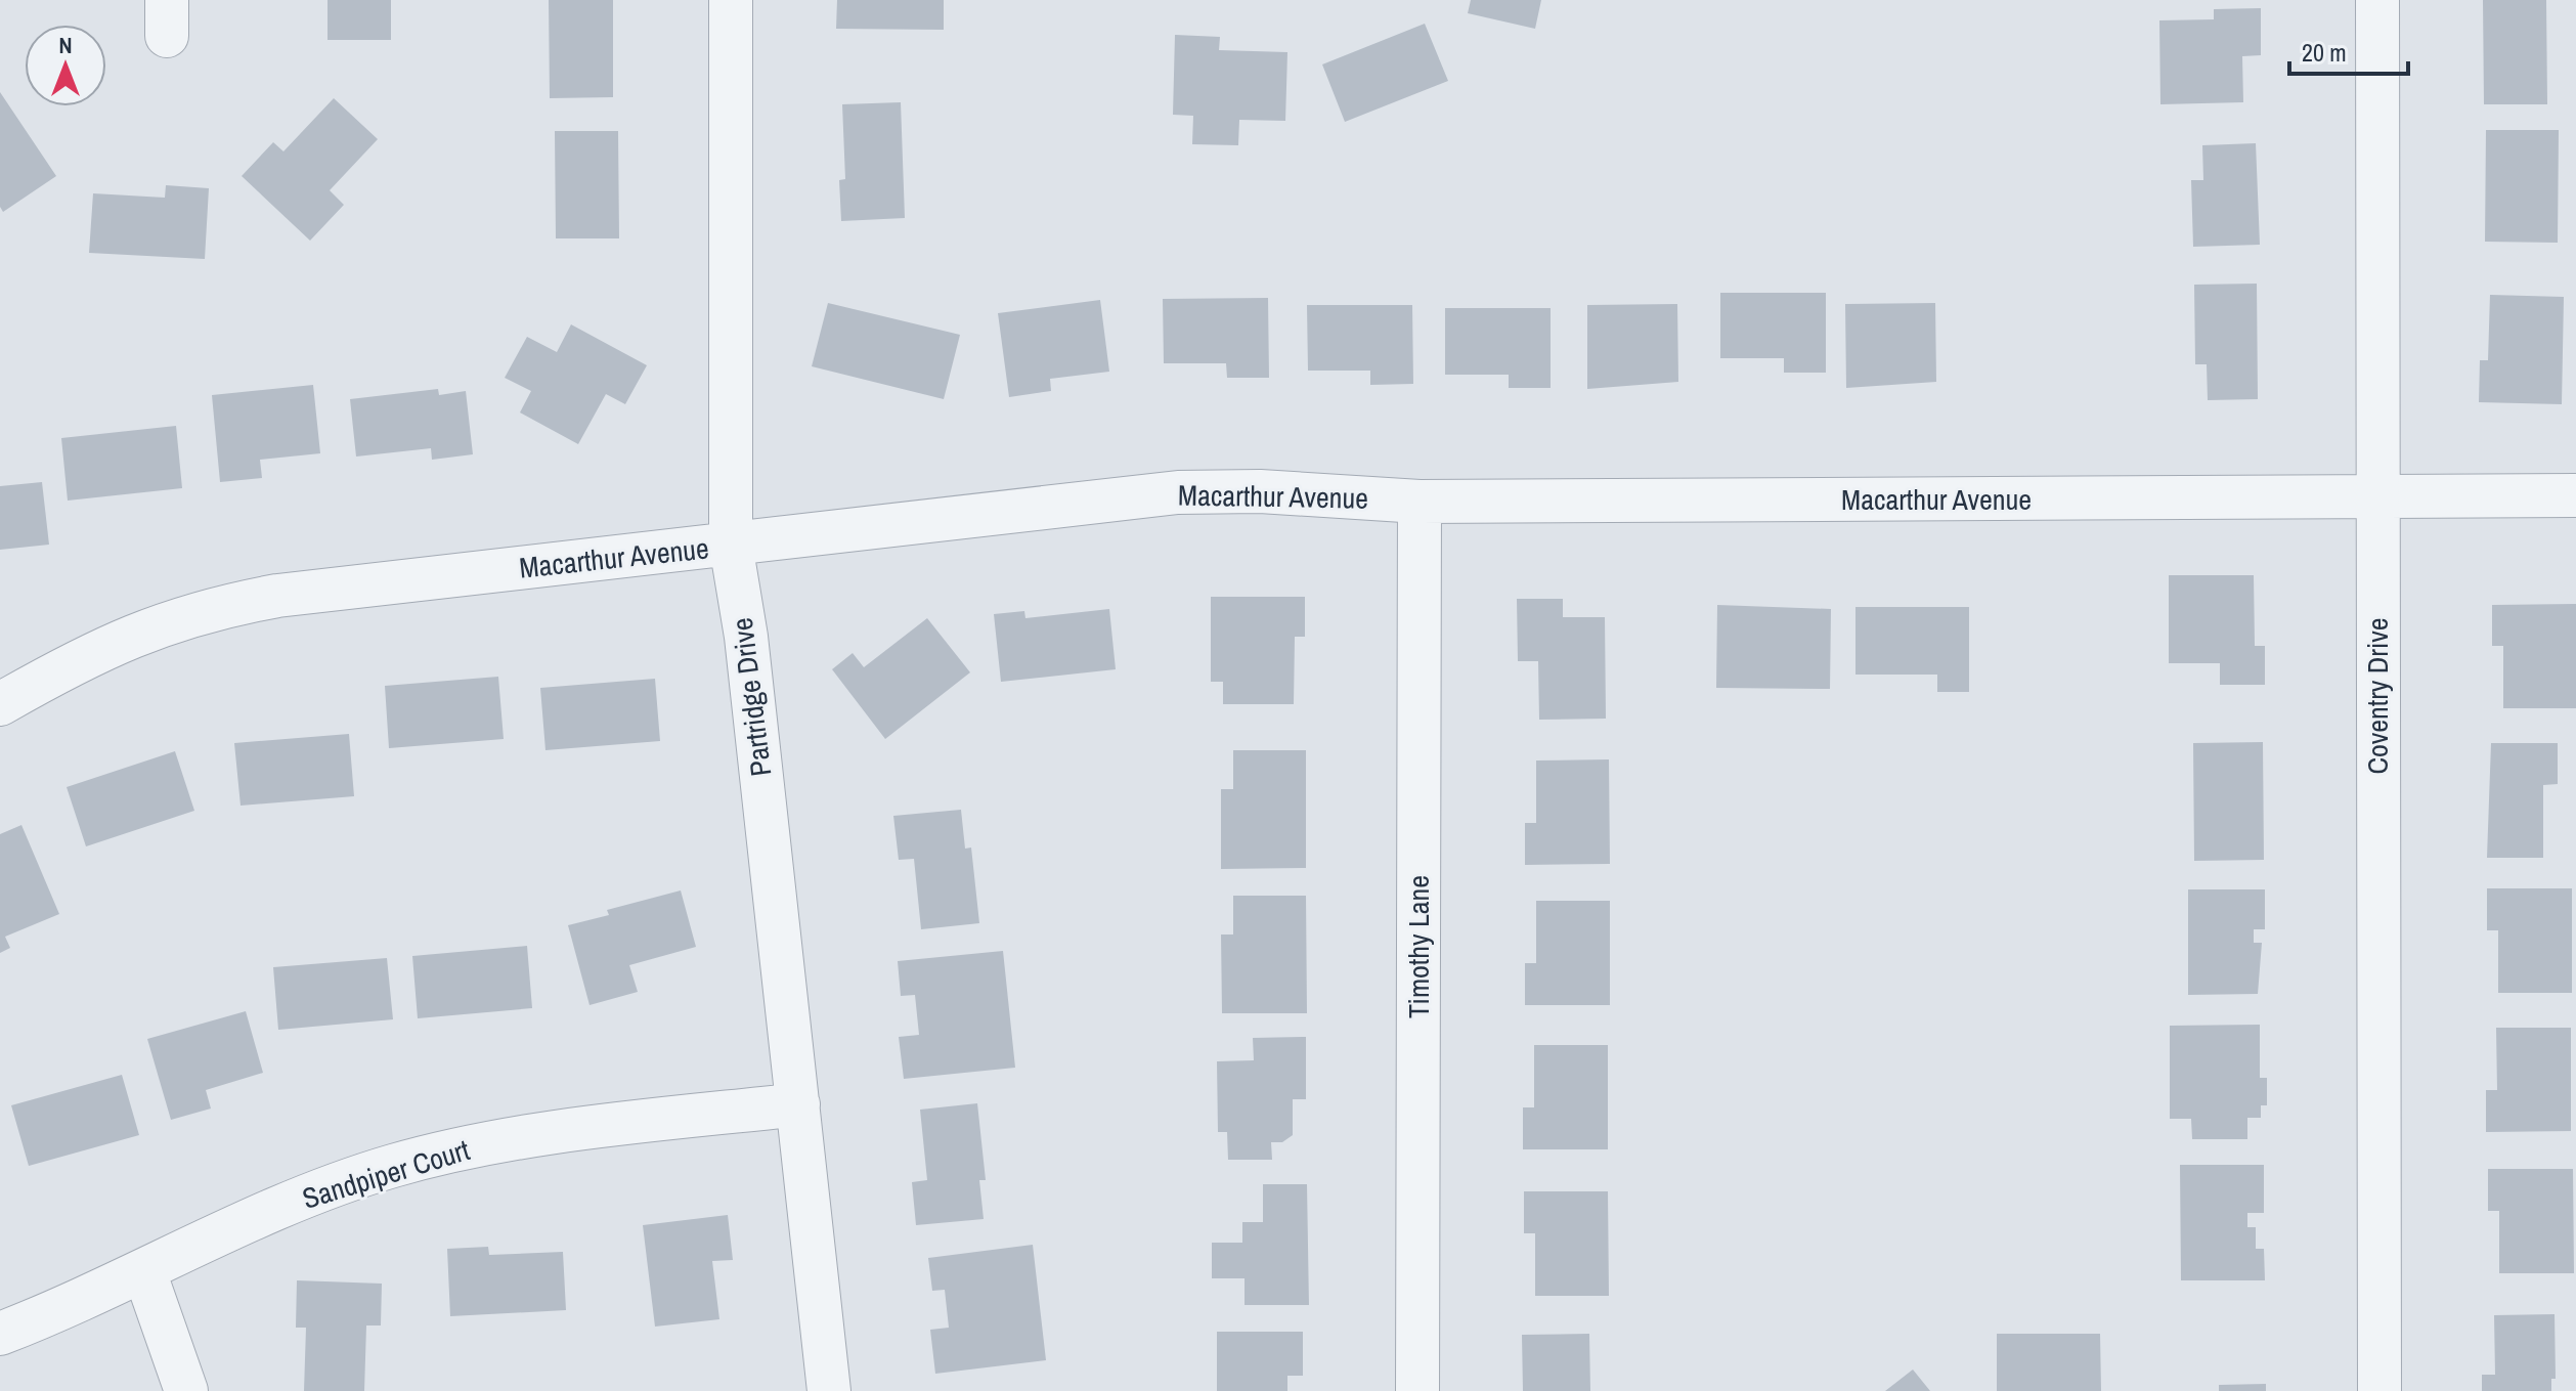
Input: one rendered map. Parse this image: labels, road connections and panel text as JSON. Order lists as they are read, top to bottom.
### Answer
{
  "streets": {
    "street": [
      "Macarthur Avenue",
      "Coventry Drive",
      "Partridge Drive",
      "Timothy Lane",
      "Sandpiper Court"
    ]
  },
  "crossings": [
    ["Macarthur Avenue", "Coventry Drive"],
    ["Macarthur Avenue", "Partridge Drive"],
    ["Macarthur Avenue", "Timothy Lane"],
    ["Partridge Drive", "Sandpiper Court"]
  ],
  "scale_bar": "20 m",
  "north": "top"
}
